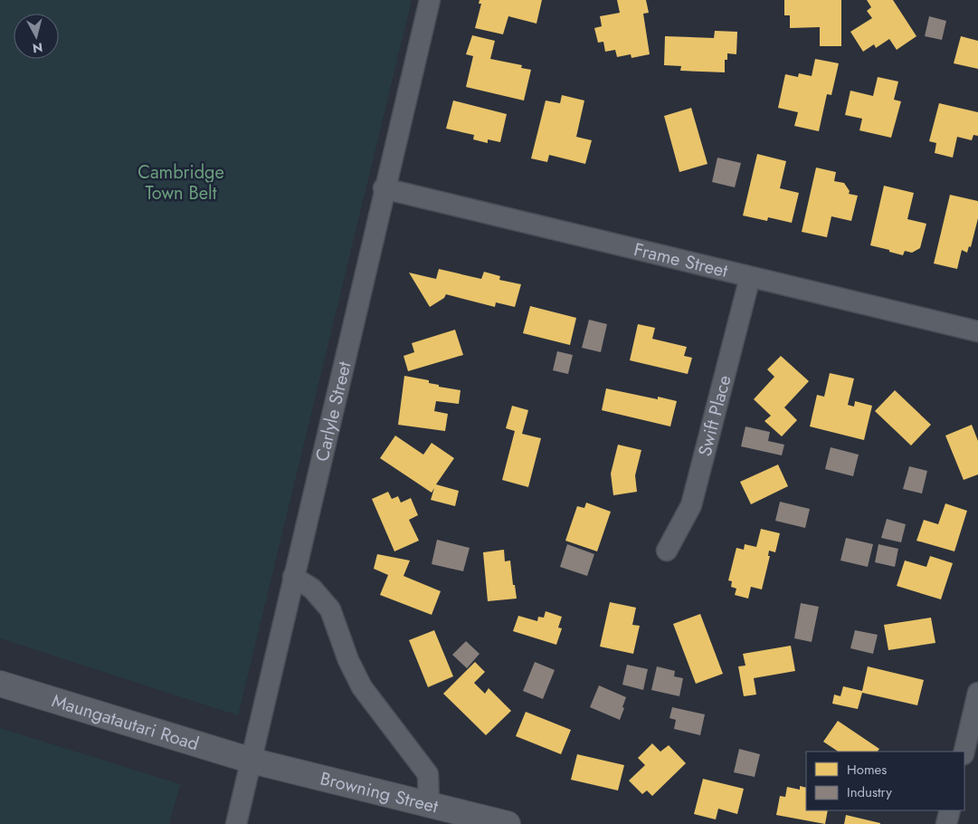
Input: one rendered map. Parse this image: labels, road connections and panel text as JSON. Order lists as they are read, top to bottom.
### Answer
{
  "streets": {
    "street": [
      "Frame Street",
      "Carlyle Street",
      "Swift Place",
      "Maungatautari Road",
      "Browning Street"
    ]
  },
  "crossings": [
    ["Frame Street", "Carlyle Street"],
    ["Frame Street", "Swift Place"],
    ["Carlyle Street", "Maungatautari Road"],
    ["Carlyle Street", "Browning Street"],
    ["Maungatautari Road", "Browning Street"]
  ],
  "parks": ["Cambridge Town Belt"],
  "legend": ["Homes", "Industry"],
  "north": "bottom"
}
